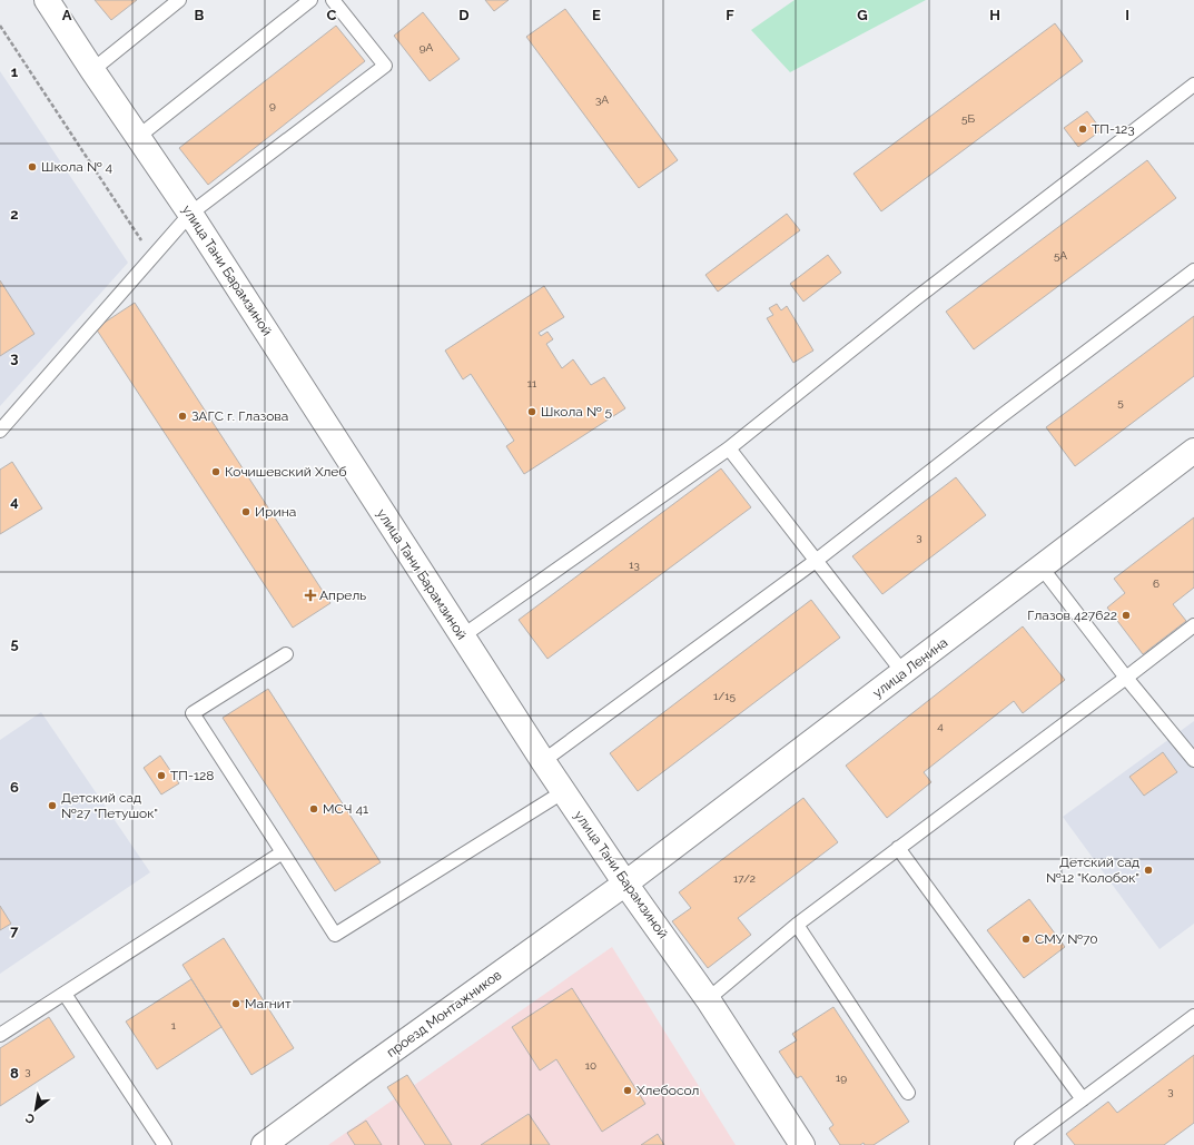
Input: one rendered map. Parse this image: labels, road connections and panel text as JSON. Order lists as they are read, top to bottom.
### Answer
{
  "streets": {
    "street": ["улица Тани Барамзиной", "улица Ленина", "проезд Монтажников"]
  },
  "crossings": [
    ["улица Тани Барамзиной", "улица Ленина"],
    ["улица Тани Барамзиной", "проезд Монтажников"],
    ["улица Ленина", "проезд Монтажников"]
  ],
  "places": {
    "other": [
      "ТП-123",
      "Школа № 4",
      "Школа № 5",
      "ЗАГС г. Глазова",
      "Кочишевский Хлеб",
      "Ирина",
      "Глазов 427622",
      "ТП-128",
      "Детский сад №27 \"Петушок\"",
      "МСЧ 41",
      "Детский сад №12 \"Колобок\"",
      "СМУ №70",
      "Магнит",
      "Хлебосол"
    ],
    "health": ["Апрель"]
  },
  "house_numbers": [
    "9А",
    "3А",
    "9",
    "5Б",
    "5А",
    "11",
    "5",
    "3",
    "13",
    "6",
    "1/15",
    "4",
    "17/2",
    "1",
    "10",
    "3",
    "19",
    "3"
  ],
  "north": "bottom left",
  "grid": {
    "columns": [
      "A",
      "B",
      "C",
      "D",
      "E",
      "F",
      "G",
      "H",
      "I"
    ],
    "rows": [
      "1",
      "2",
      "3",
      "4",
      "5",
      "6",
      "7",
      "8"
    ]
  }
}
